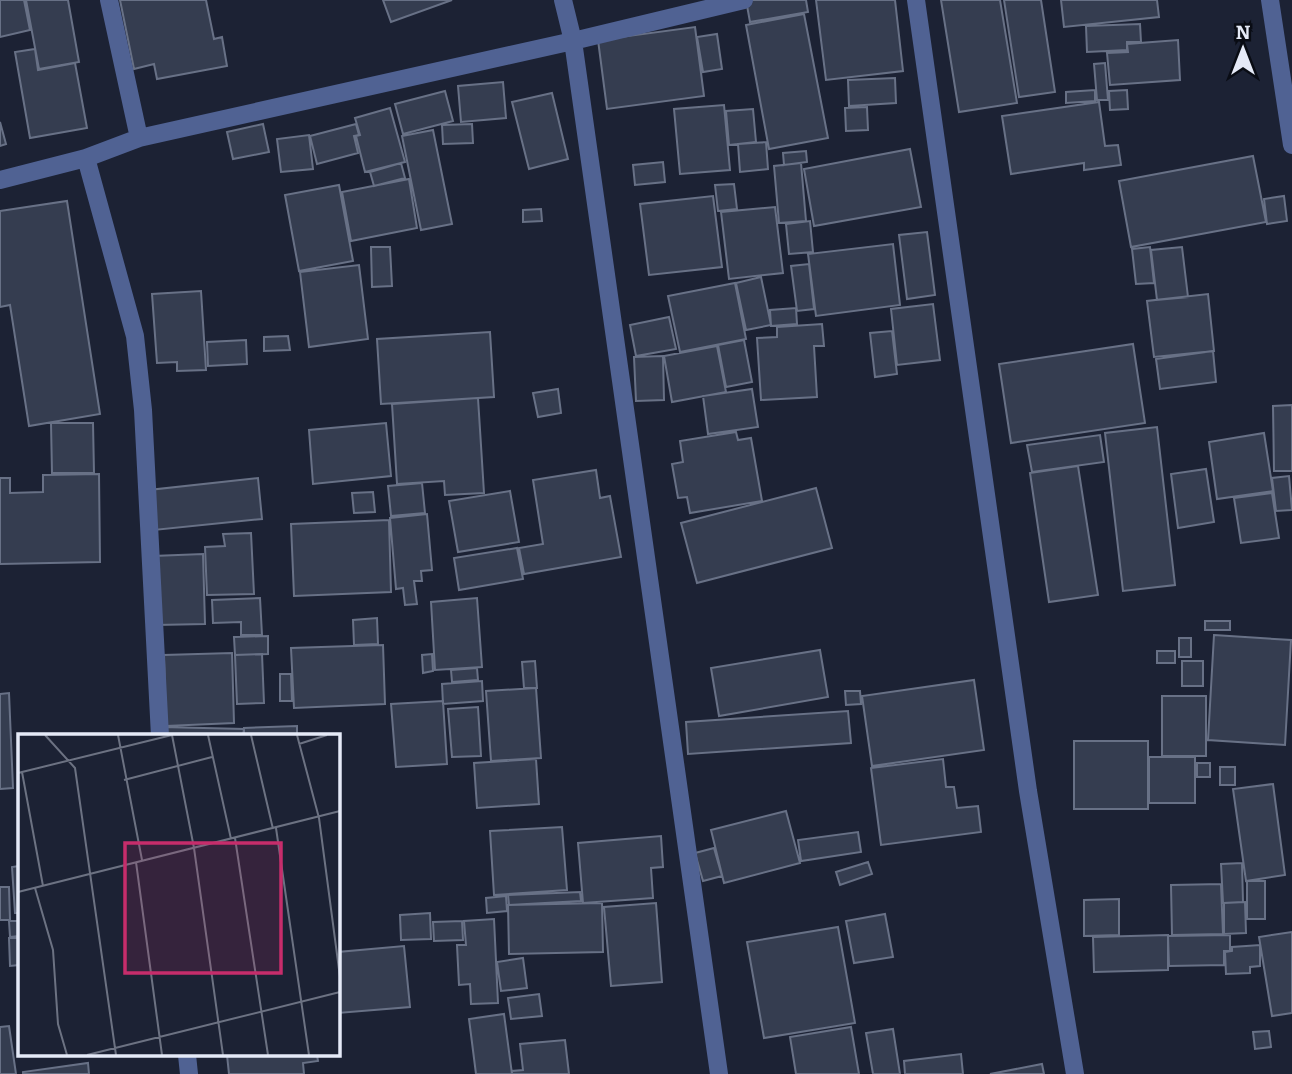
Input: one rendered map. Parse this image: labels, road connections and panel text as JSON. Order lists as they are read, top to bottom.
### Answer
{
  "north": "top"
}
